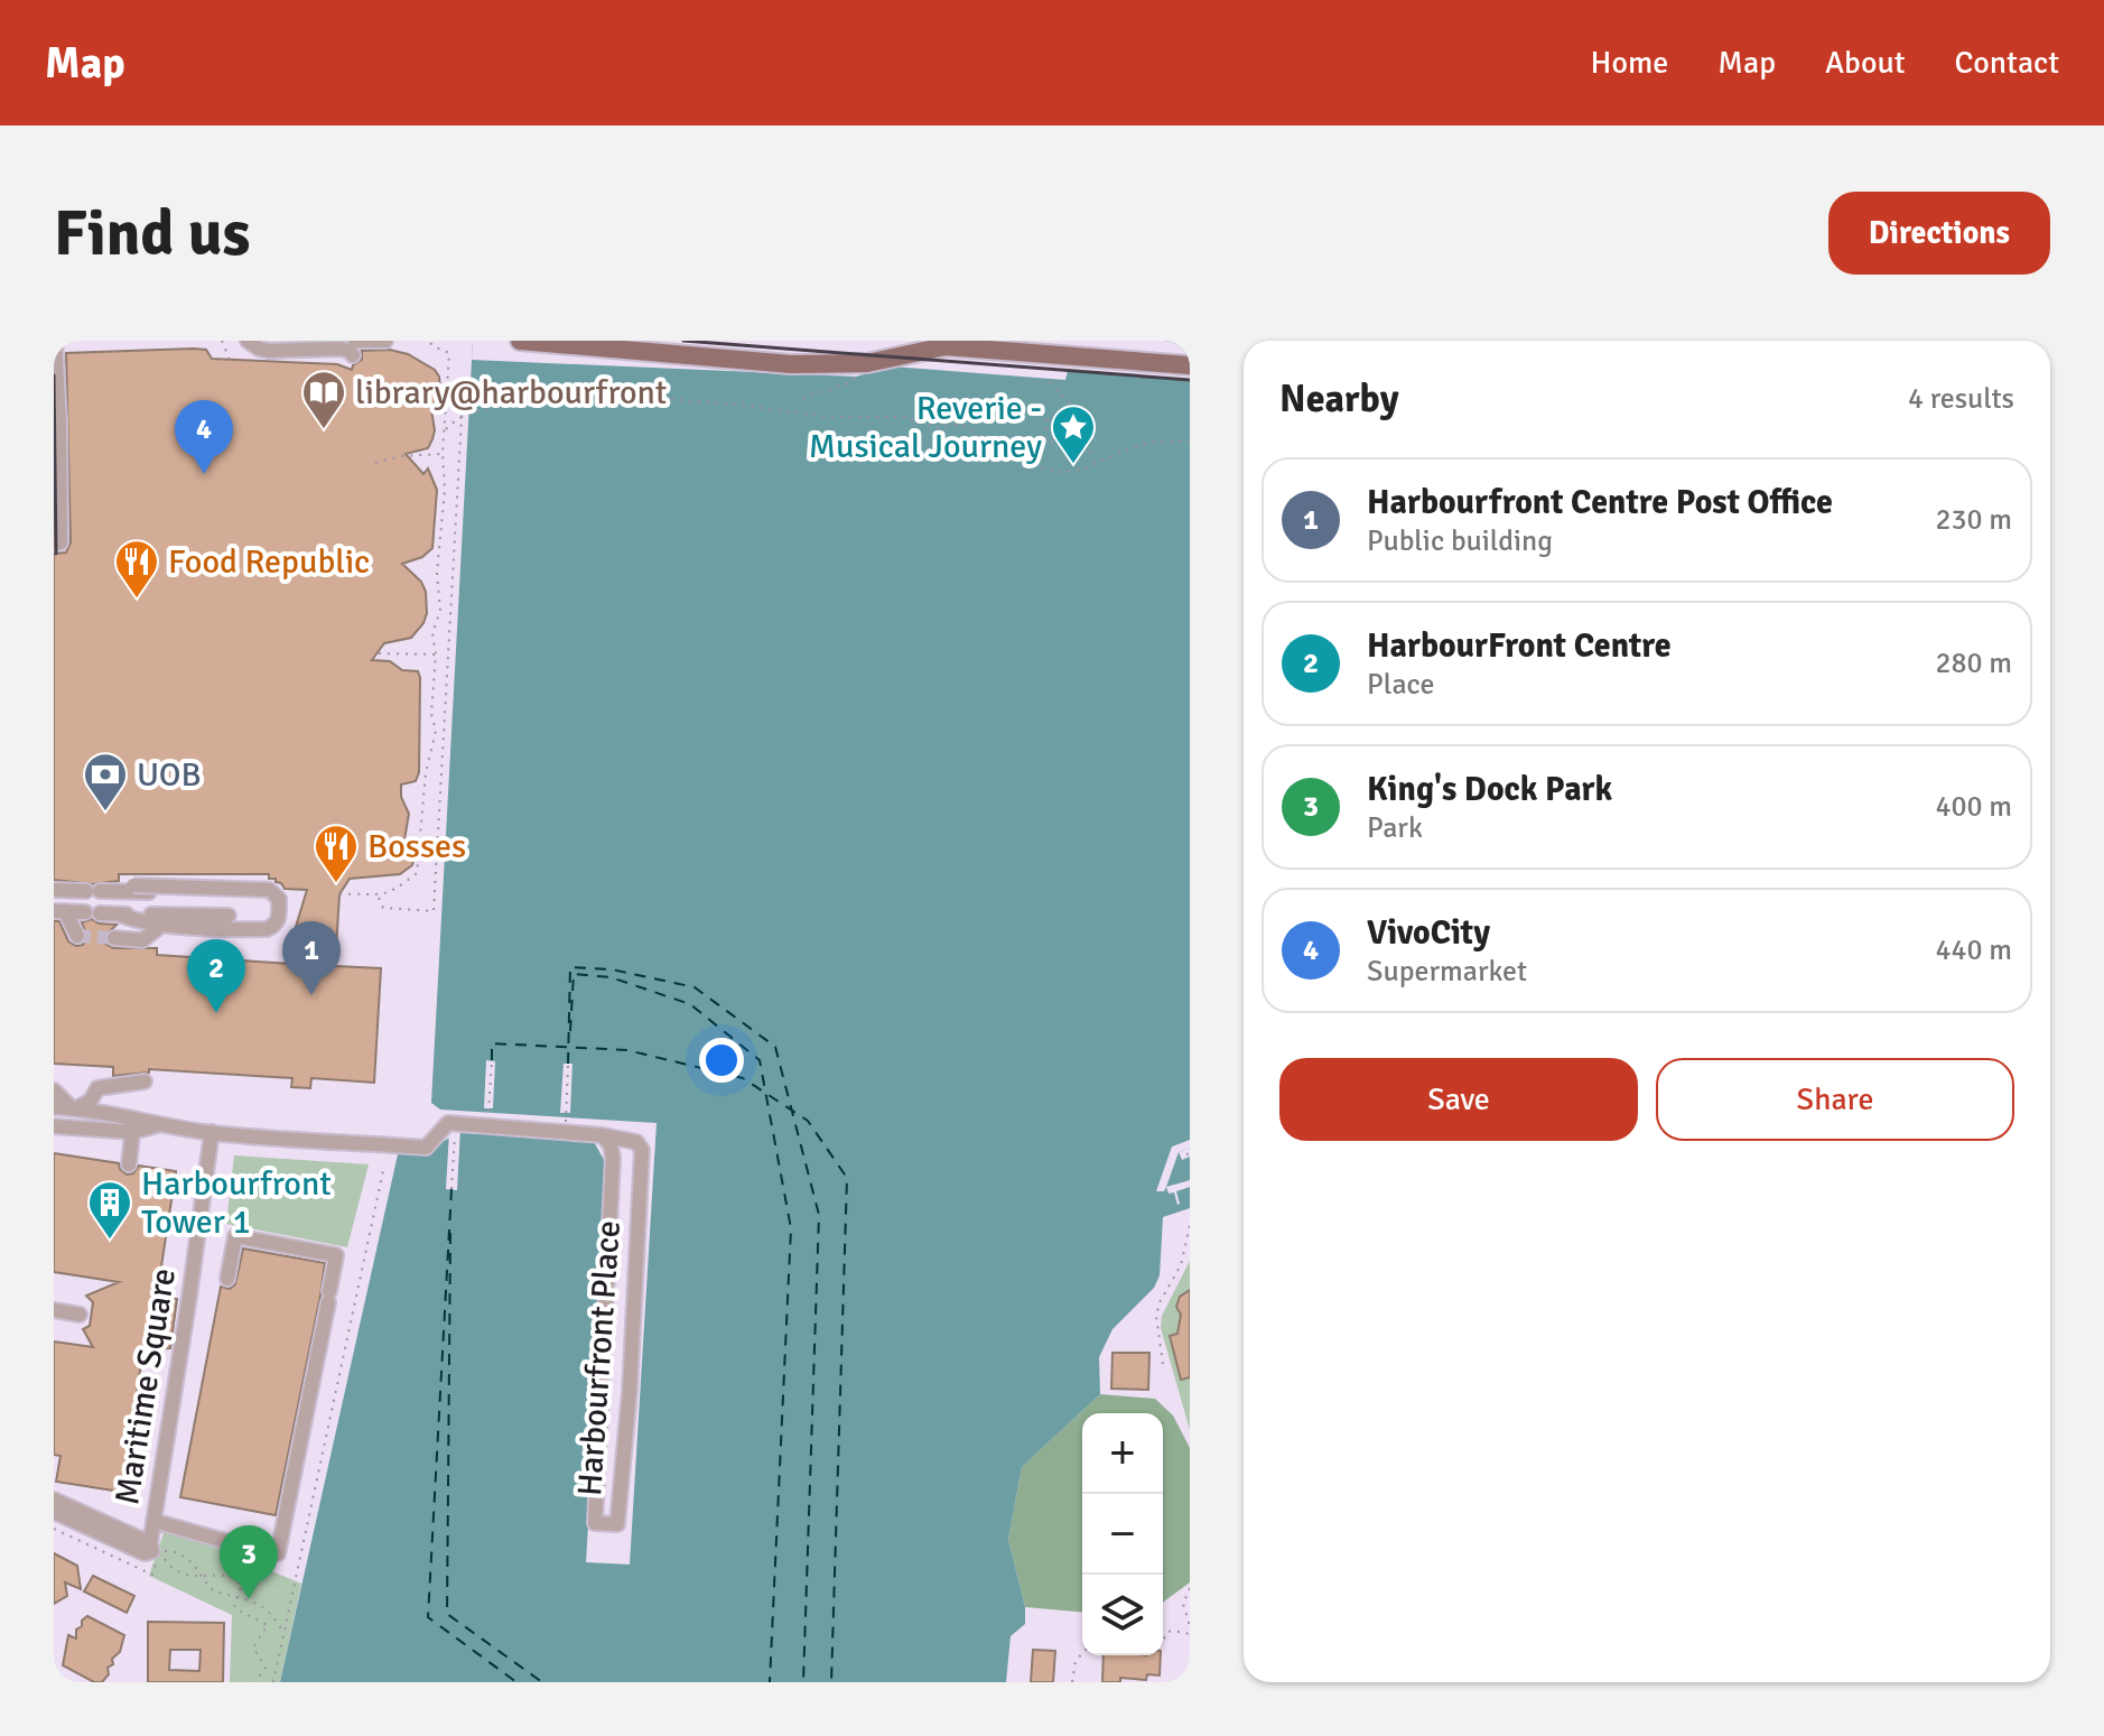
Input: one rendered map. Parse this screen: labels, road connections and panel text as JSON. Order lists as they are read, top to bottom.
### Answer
{
  "streets": {
    "street": ["Harbourfront Place", "Maritime Square"]
  },
  "crossings": [
    ["Harbourfront Place", "Maritime Square"]
  ],
  "places": {
    "library": ["library@harbourfront"],
    "place": ["Reverie - Musical Journey"],
    "restaurant": ["Food Republic", "Bosses"],
    "bank": ["UOB"],
    "building": ["Harbourfront Tower 1"]
  },
  "page": {
    "header": "Map",
    "nav": [
      "Home",
      "Map",
      "About",
      "Contact"
    ],
    "buttons": [
      "Directions",
      ["Save", "Share"]
    ],
    "title": "Find us",
    "heading": ["Nearby", "4 results"],
    "pins": [
      "4",
      "1",
      "2",
      "3"
    ],
    "list": [
      {
        "mark": "1",
        "name": "Harbourfront Centre Post Office",
        "note": "Public building",
        "value": "230 m"
      },
      {
        "mark": "2",
        "name": "HarbourFront Centre",
        "note": "Place",
        "value": "280 m"
      },
      {
        "mark": "3",
        "name": "King's Dock Park",
        "note": "Park",
        "value": "400 m"
      },
      {
        "mark": "4",
        "name": "VivoCity",
        "note": "Supermarket",
        "value": "440 m"
      }
    ],
    "map_buttons": ["+", "−"]
  }
}
